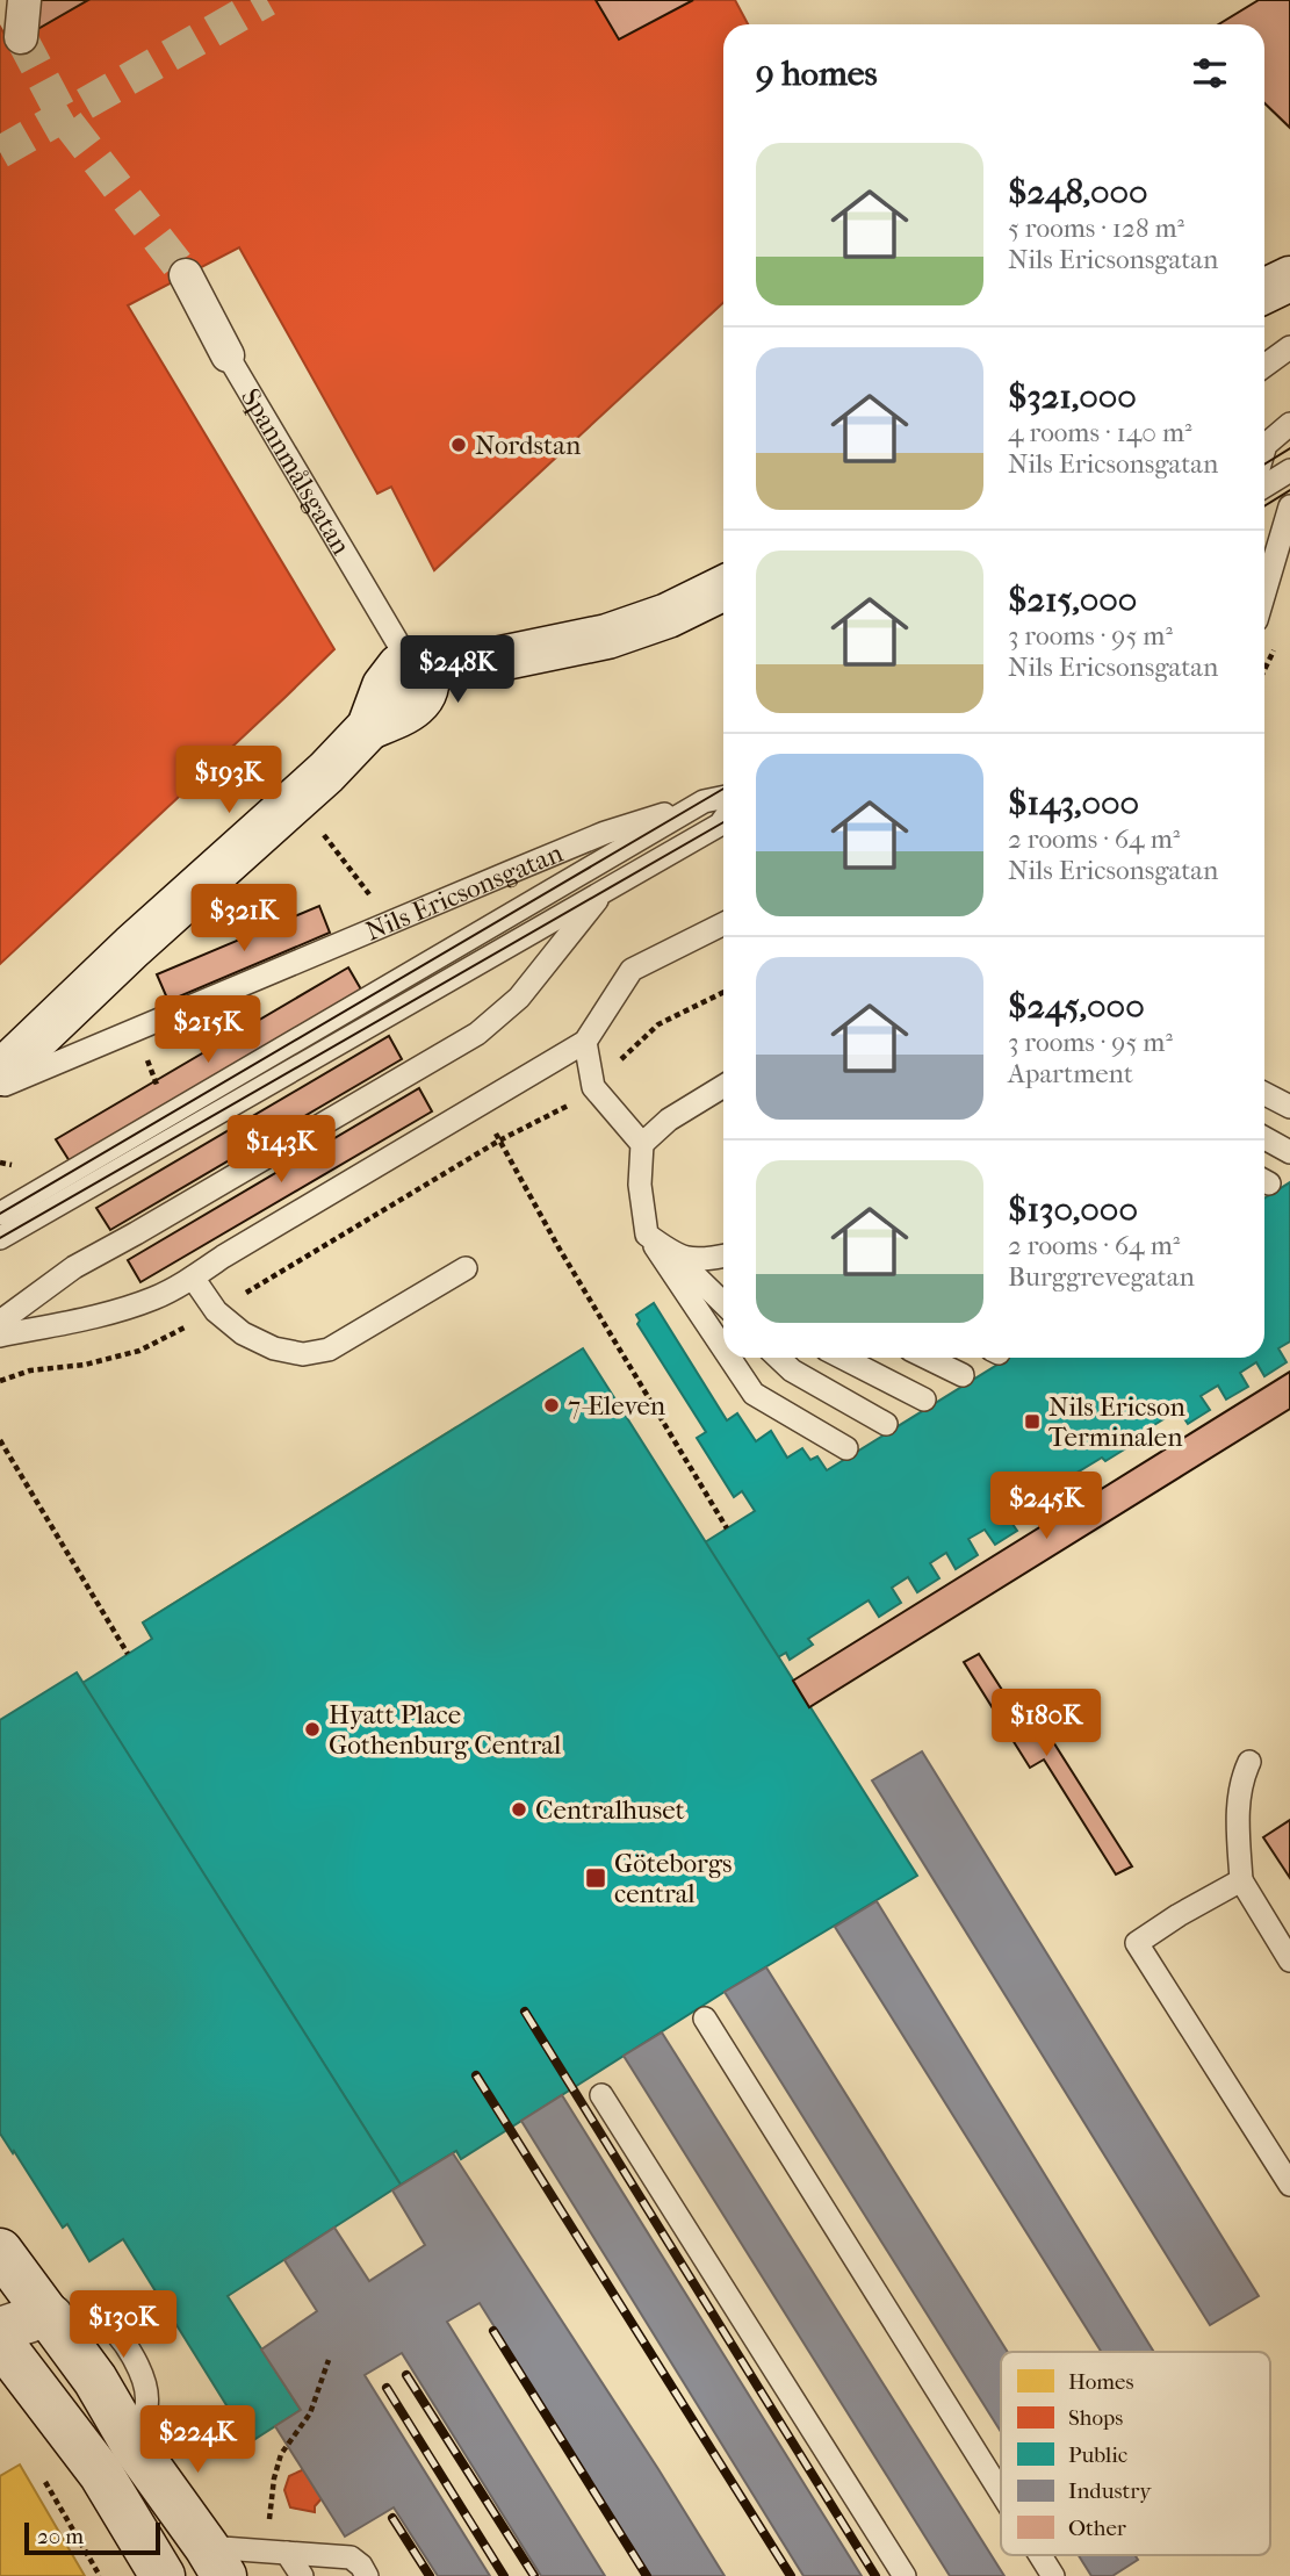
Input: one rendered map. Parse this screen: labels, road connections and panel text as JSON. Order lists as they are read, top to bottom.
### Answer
{
  "streets": {
    "street": ["Spannmålsgatan"],
    "lane": ["Nils Ericsonsgatan"]
  },
  "places": {
    "other": [
      "Nordstan",
      "7-Eleven",
      "Hyatt Place Gothenburg Central",
      "Centralhuset"
    ],
    "transit": ["Nils Ericson Terminalen", "Göteborgs central"]
  },
  "legend": [
    "Homes",
    "Shops",
    "Public",
    "Industry",
    "Other"
  ],
  "scale_bar": "20 m",
  "page": {
    "heading": "9 homes",
    "list": [
      {
        "name": "$248,000",
        "note": "5 rooms · 128 m² · Nils Ericsonsgatan"
      },
      {
        "name": "$321,000",
        "note": "4 rooms · 140 m² · Nils Ericsonsgatan"
      },
      {
        "name": "$215,000",
        "note": "3 rooms · 95 m² · Nils Ericsonsgatan"
      },
      {
        "name": "$143,000",
        "note": "2 rooms · 64 m² · Nils Ericsonsgatan"
      },
      {
        "name": "$245,000",
        "note": "3 rooms · 95 m² · Apartment"
      },
      {
        "name": "$130,000",
        "note": "2 rooms · 64 m² · Burggrevegatan"
      }
    ],
    "price": [
      "$248K",
      "$193K",
      "$321K",
      "$215K",
      "$143K",
      "$245K",
      "$180K",
      "$130K",
      "$224K"
    ],
    "scale": "20 m"
  }
}
